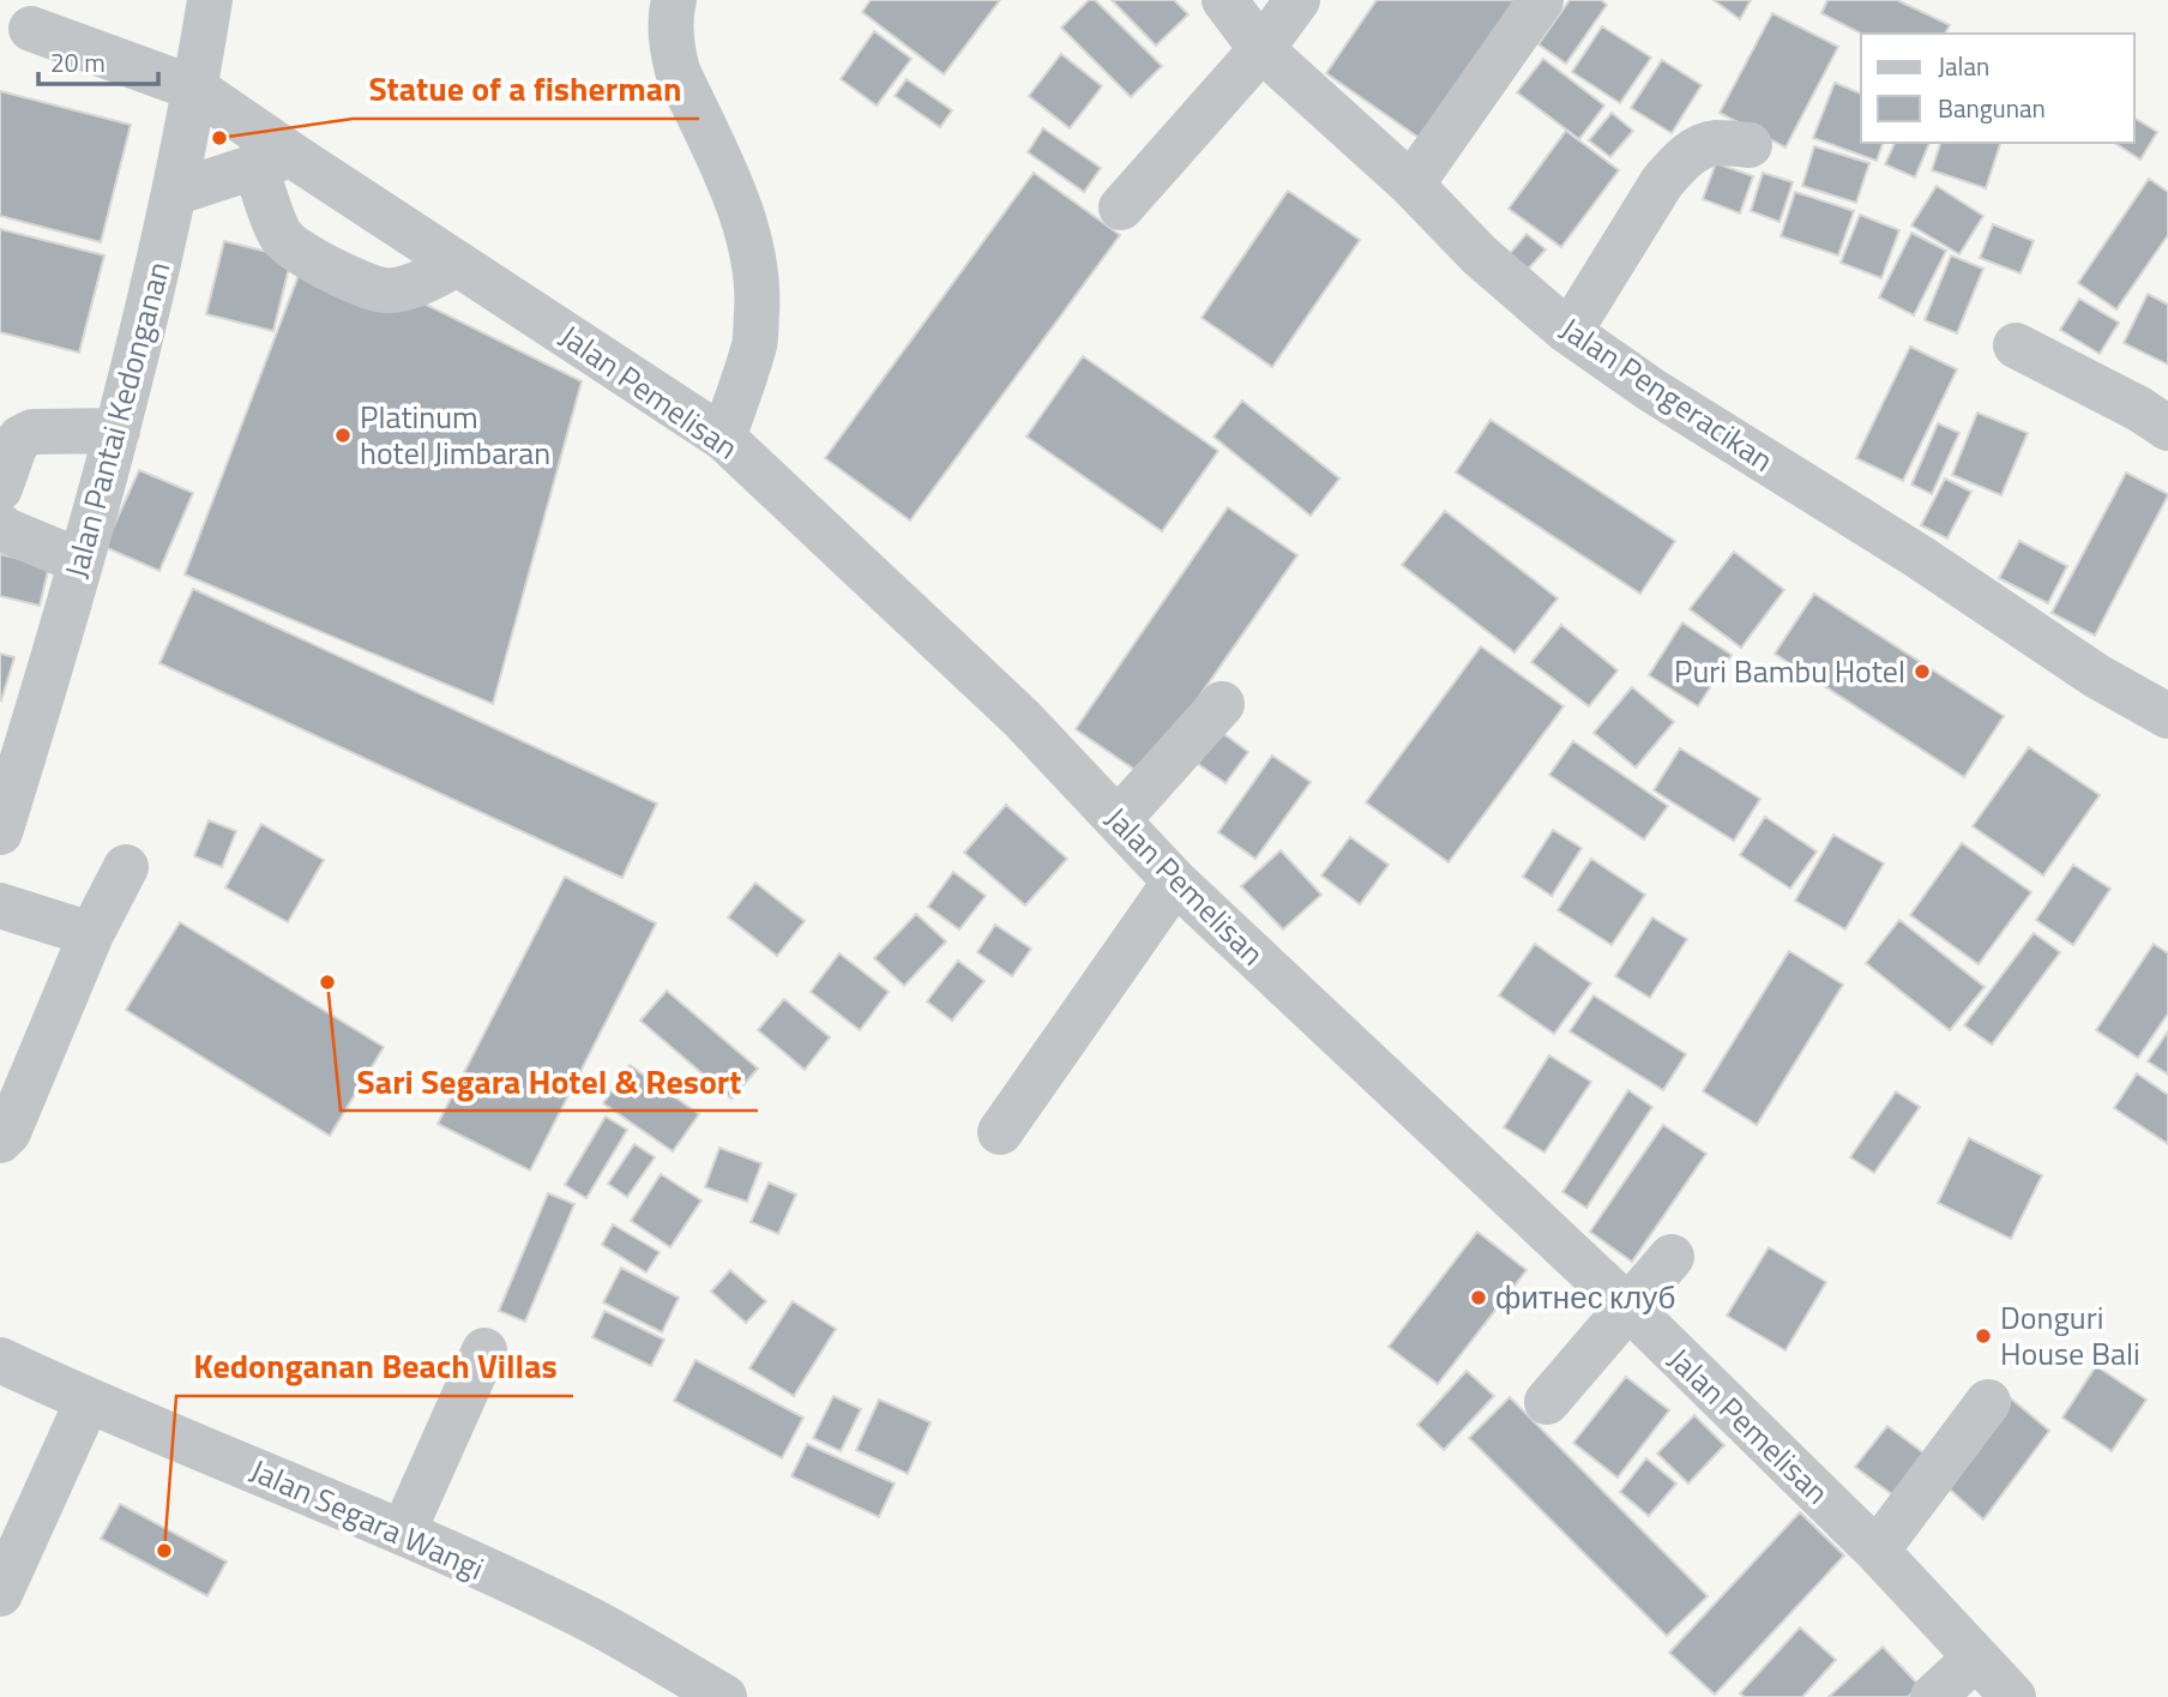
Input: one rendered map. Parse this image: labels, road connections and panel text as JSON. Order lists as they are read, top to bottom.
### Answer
{
  "streets": {
    "street": [
      "Jalan Pemelisan",
      "Jalan Pengeracikan",
      "Jalan Pantai Kedonganan",
      "Jalan Segara Wangi"
    ]
  },
  "crossings": [
    ["Jalan Pemelisan", "Jalan Pantai Kedonganan"]
  ],
  "places": [
    "Statue of a fisherman",
    "Platinum hotel Jimbaran",
    "Puri Bambu Hotel",
    "Sari Segara Hotel & Resort",
    "фитнес клуб",
    "Donguri House Bali",
    "Kedonganan Beach Villas"
  ],
  "legend": ["Jalan", "Bangunan"],
  "scale_bar": "20 m"
}
